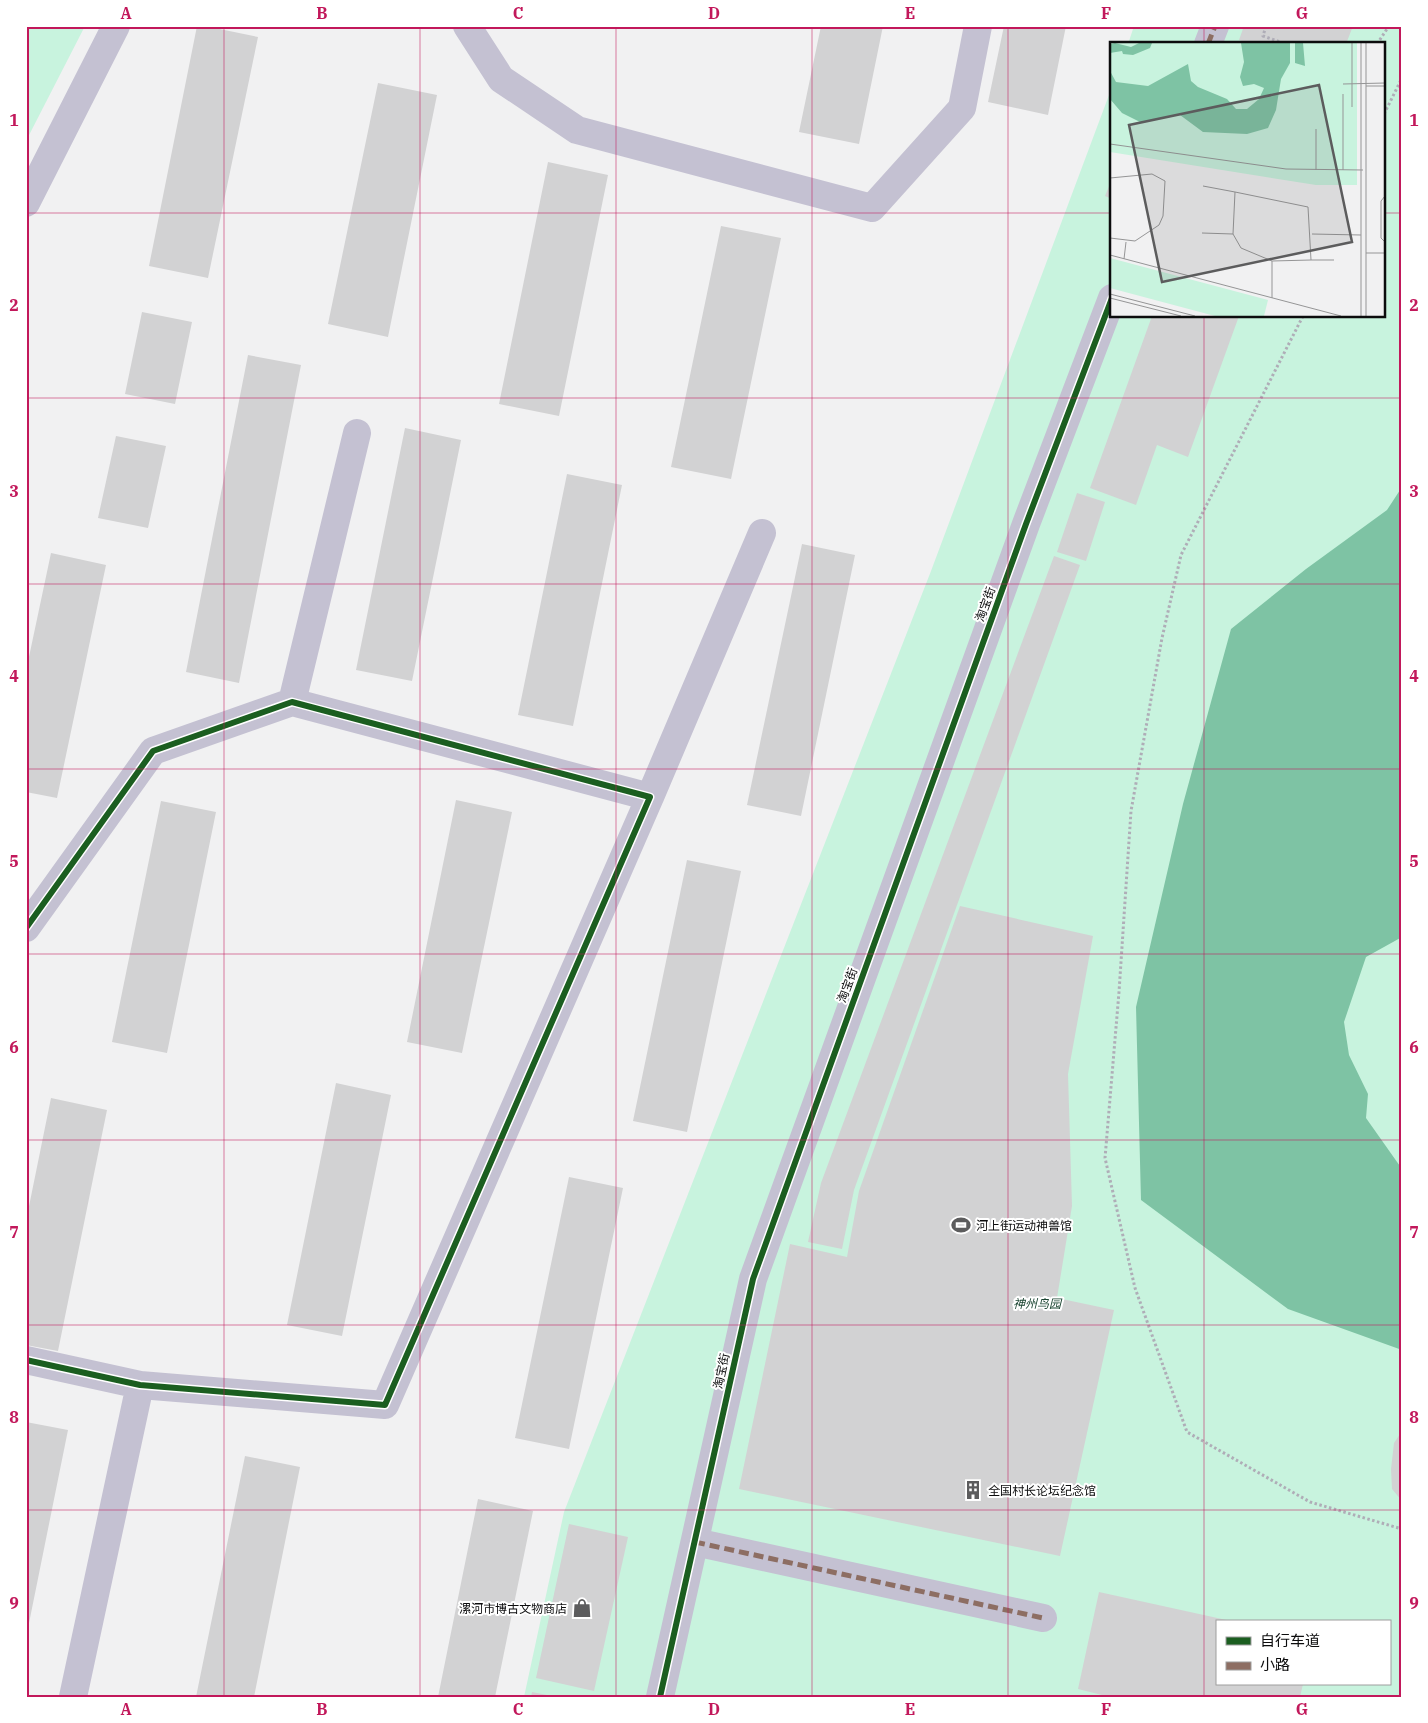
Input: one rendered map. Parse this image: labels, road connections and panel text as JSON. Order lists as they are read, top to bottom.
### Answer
{
  "streets": {
    "street": ["淘宝街"]
  },
  "parks": ["神州鸟园"],
  "places": {
    "sports": ["河上街运动神兽馆"],
    "building": ["全国村长论坛纪念馆"],
    "shop": ["漯河市博古文物商店"]
  },
  "legend": ["自行车道", "小路"],
  "grid": {
    "columns": [
      "A",
      "B",
      "C",
      "D",
      "E",
      "F",
      "G"
    ],
    "rows": [
      "1",
      "2",
      "3",
      "4",
      "5",
      "6",
      "7",
      "8",
      "9"
    ]
  }
}
